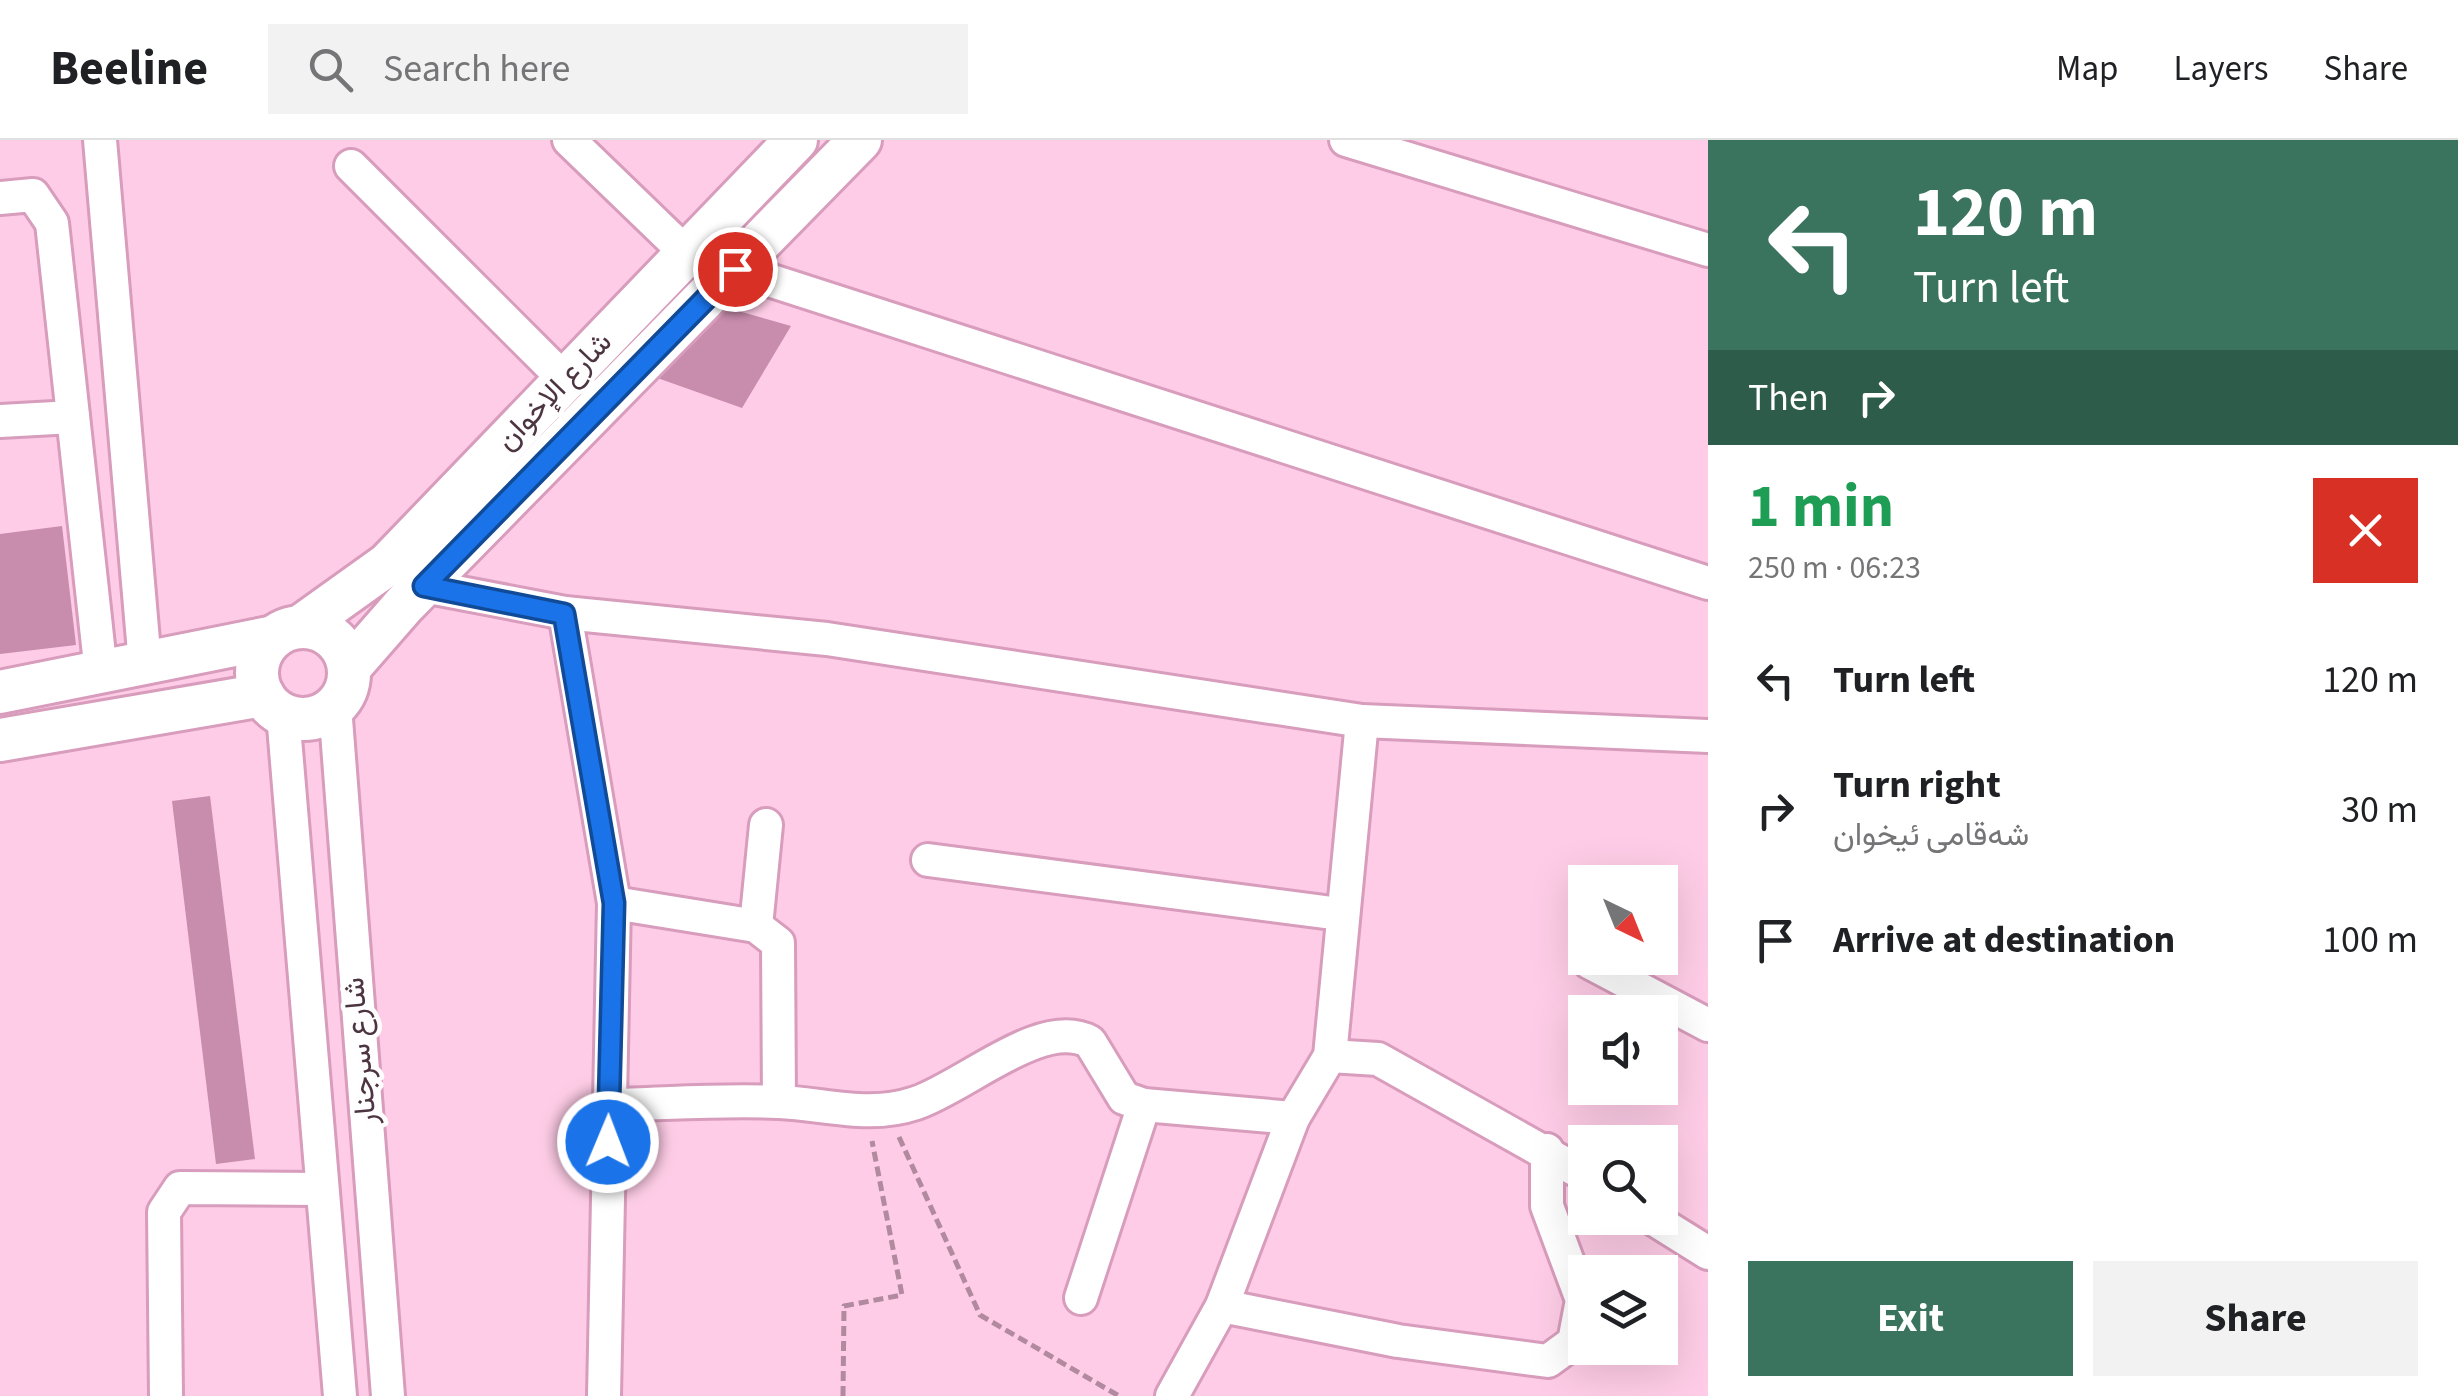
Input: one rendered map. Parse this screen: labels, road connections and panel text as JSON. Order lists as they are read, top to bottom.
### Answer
{
  "streets": {
    "main road": ["شارع الإخوان"],
    "street": ["شارع سرجنار"]
  },
  "crossings": [
    ["شارع الإخوان", "شارع سرجنار"]
  ],
  "north": "bottom right",
  "page": {
    "header": "Beeline",
    "search": "Search here",
    "nav": ["Map", "Layers", "Share"],
    "turn": ["120 m", "Turn left"],
    "then": "Then",
    "heading": ["1 min", "250 m · 06:23"],
    "list": [
      {
        "name": "Turn left",
        "value": "120 m"
      },
      {
        "name": "Turn right",
        "note": "شەقامی ئیخوان",
        "value": "30 m"
      },
      {
        "name": "Arrive at destination",
        "value": "100 m"
      }
    ],
    "buttons": ["Exit", "Share"]
  }
}
